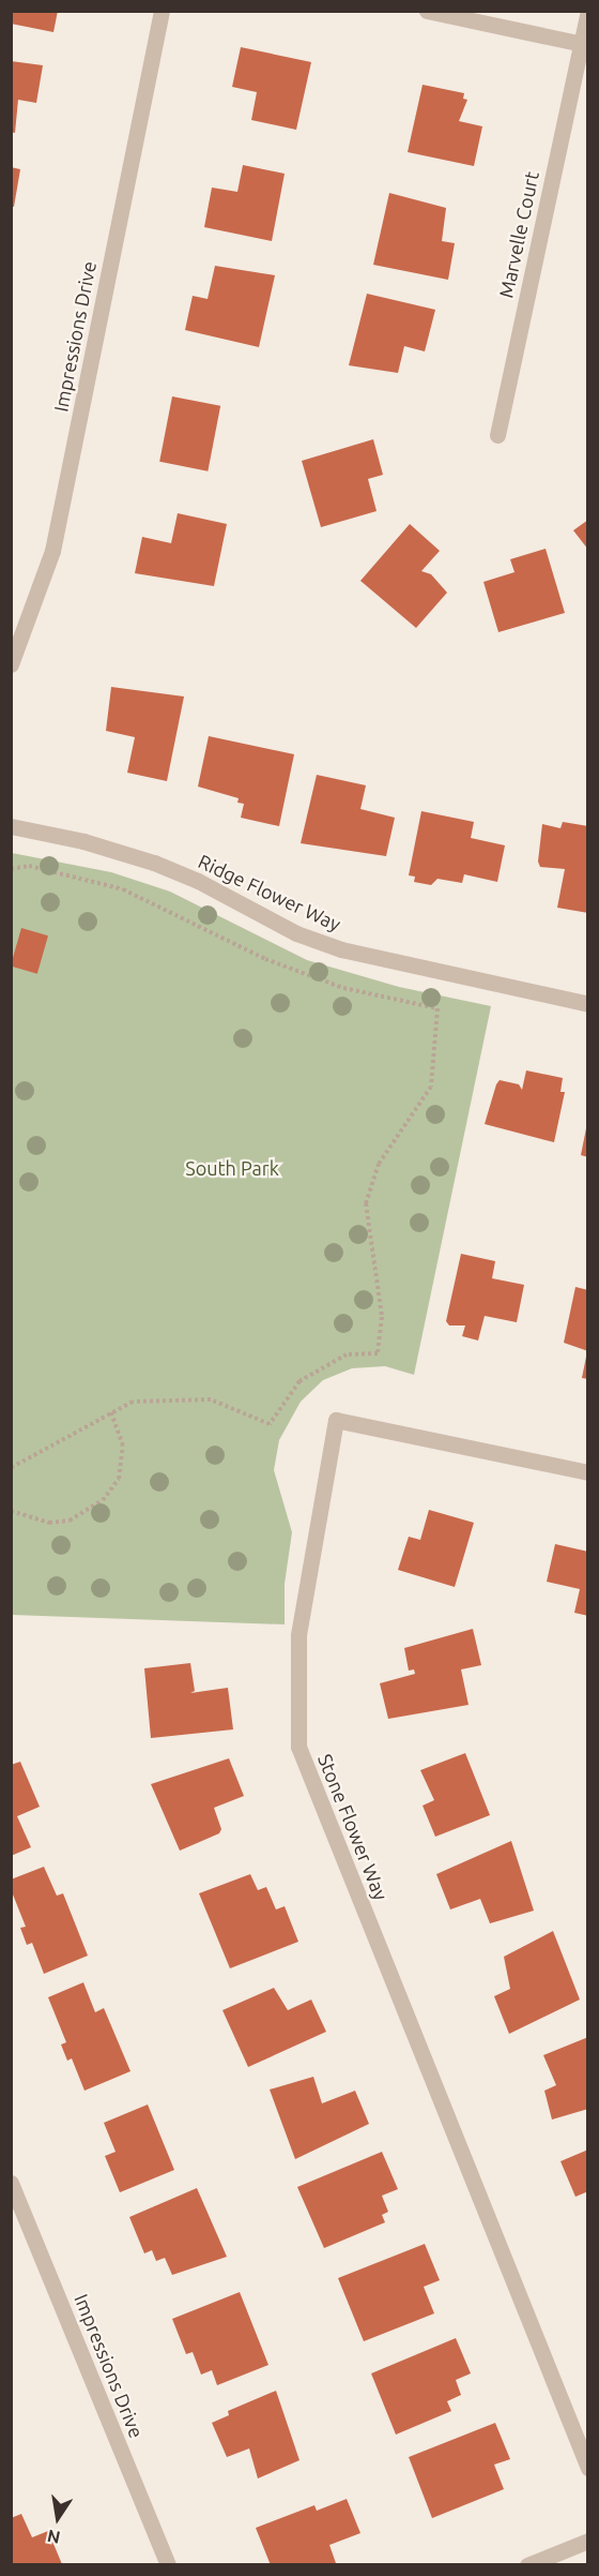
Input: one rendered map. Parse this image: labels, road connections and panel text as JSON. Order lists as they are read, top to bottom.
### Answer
{
  "streets": {
    "street": [
      "Marvelle Court",
      "Impressions Drive",
      "Ridge Flower Way",
      "Stone Flower Way"
    ]
  },
  "parks": ["South Park"],
  "north": "bottom"
}
